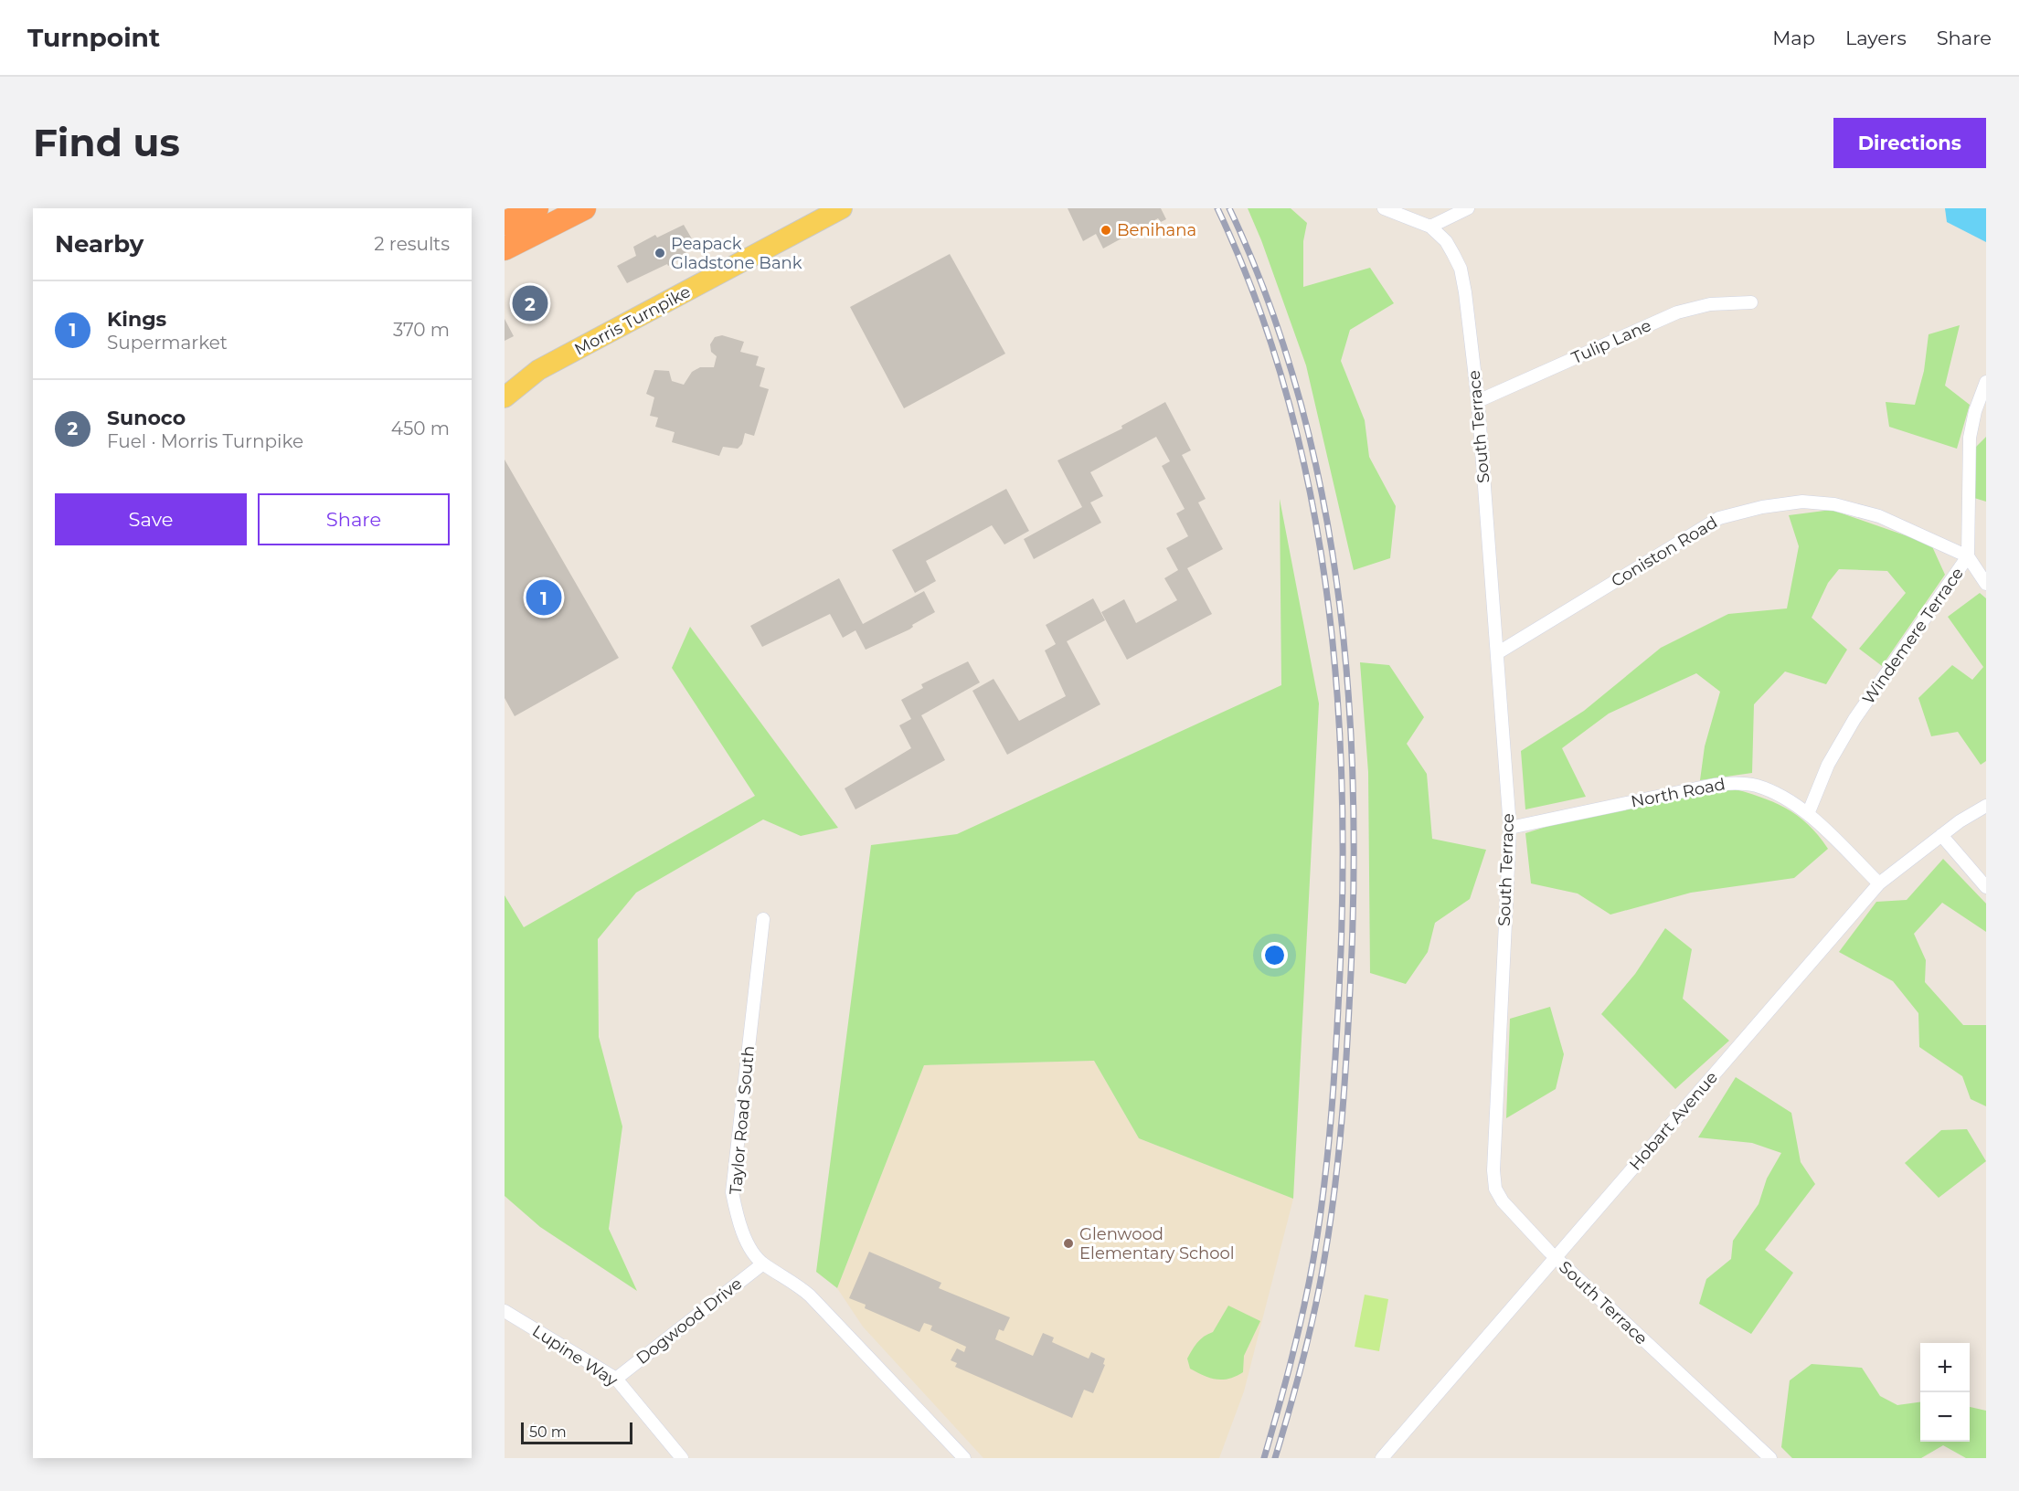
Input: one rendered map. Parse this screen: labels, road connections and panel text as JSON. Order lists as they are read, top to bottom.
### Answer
{
  "streets": {
    "main road": ["Morris Turnpike"],
    "street": [
      "Tulip Lane",
      "South Terrace",
      "Coniston Road",
      "Windemere Terrace",
      "North Road",
      "Taylor Road South",
      "Hobart Avenue",
      "Dogwood Drive",
      "Lupine Way"
    ]
  },
  "crossings": [
    ["Tulip Lane", "South Terrace"],
    ["South Terrace", "Coniston Road"],
    ["South Terrace", "North Road"],
    ["South Terrace", "Hobart Avenue"],
    ["Coniston Road", "Windemere Terrace"],
    ["Windemere Terrace", "North Road"],
    ["North Road", "Hobart Avenue"],
    ["Taylor Road South", "Dogwood Drive"],
    ["Dogwood Drive", "Lupine Way"]
  ],
  "places": ["Benihana", "Peapack Gladstone Bank", "Glenwood Elementary School"],
  "scale_bar": "50 m",
  "page": {
    "header": "Turnpoint",
    "nav": ["Map", "Layers", "Share"],
    "buttons": [
      "Directions",
      ["Save", "Share"]
    ],
    "title": "Find us",
    "heading": ["Nearby", "2 results"],
    "list": [
      {
        "mark": "1",
        "name": "Kings",
        "note": "Supermarket",
        "value": "370 m"
      },
      {
        "mark": "2",
        "name": "Sunoco",
        "note": "Fuel · Morris Turnpike",
        "value": "450 m"
      }
    ],
    "pins": ["2", "1"],
    "map_buttons": ["+", "−"],
    "scale": "50 m"
  }
}
